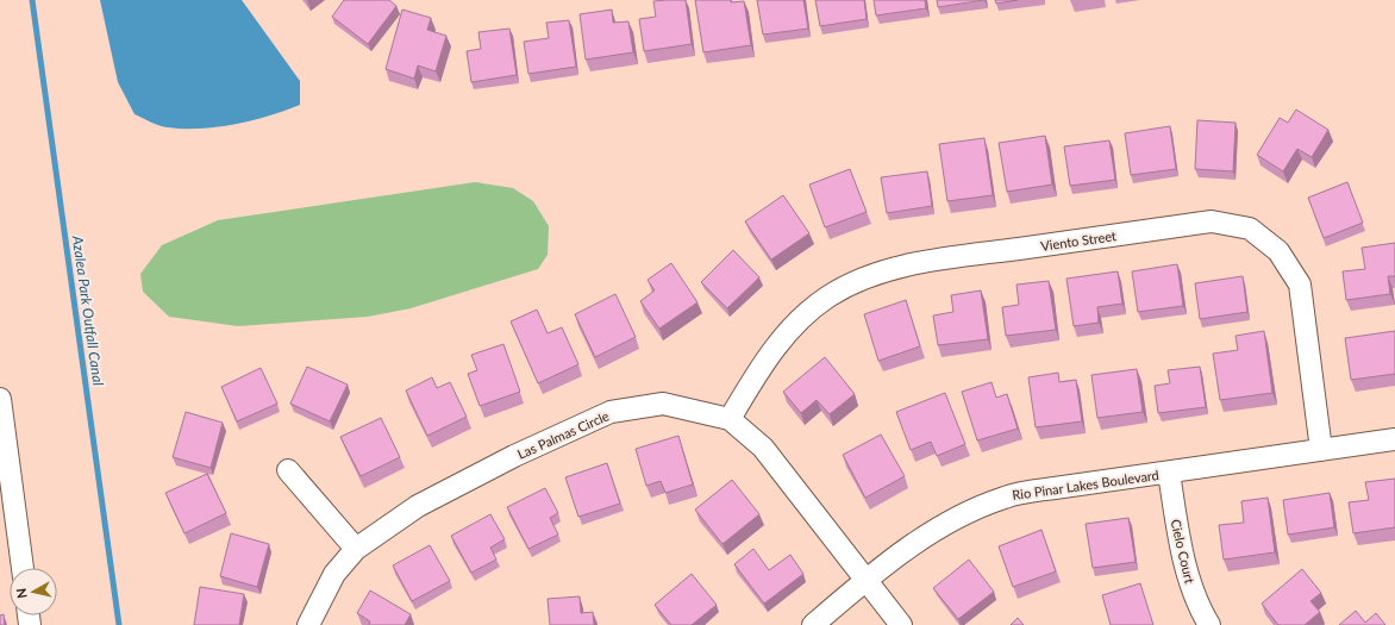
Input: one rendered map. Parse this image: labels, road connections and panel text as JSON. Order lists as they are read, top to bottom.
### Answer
{
  "streets": {
    "street": [
      "Viento Street",
      "Las Palmas Circle",
      "Rio Pinar Lakes Boulevard",
      "Cielo Court"
    ]
  },
  "crossings": [
    ["Viento Street", "Las Palmas Circle"],
    ["Viento Street", "Rio Pinar Lakes Boulevard"],
    ["Las Palmas Circle", "Rio Pinar Lakes Boulevard"],
    ["Rio Pinar Lakes Boulevard", "Cielo Court"]
  ],
  "water": ["Azalea Park Outfall Canal"],
  "north": "left"
}
